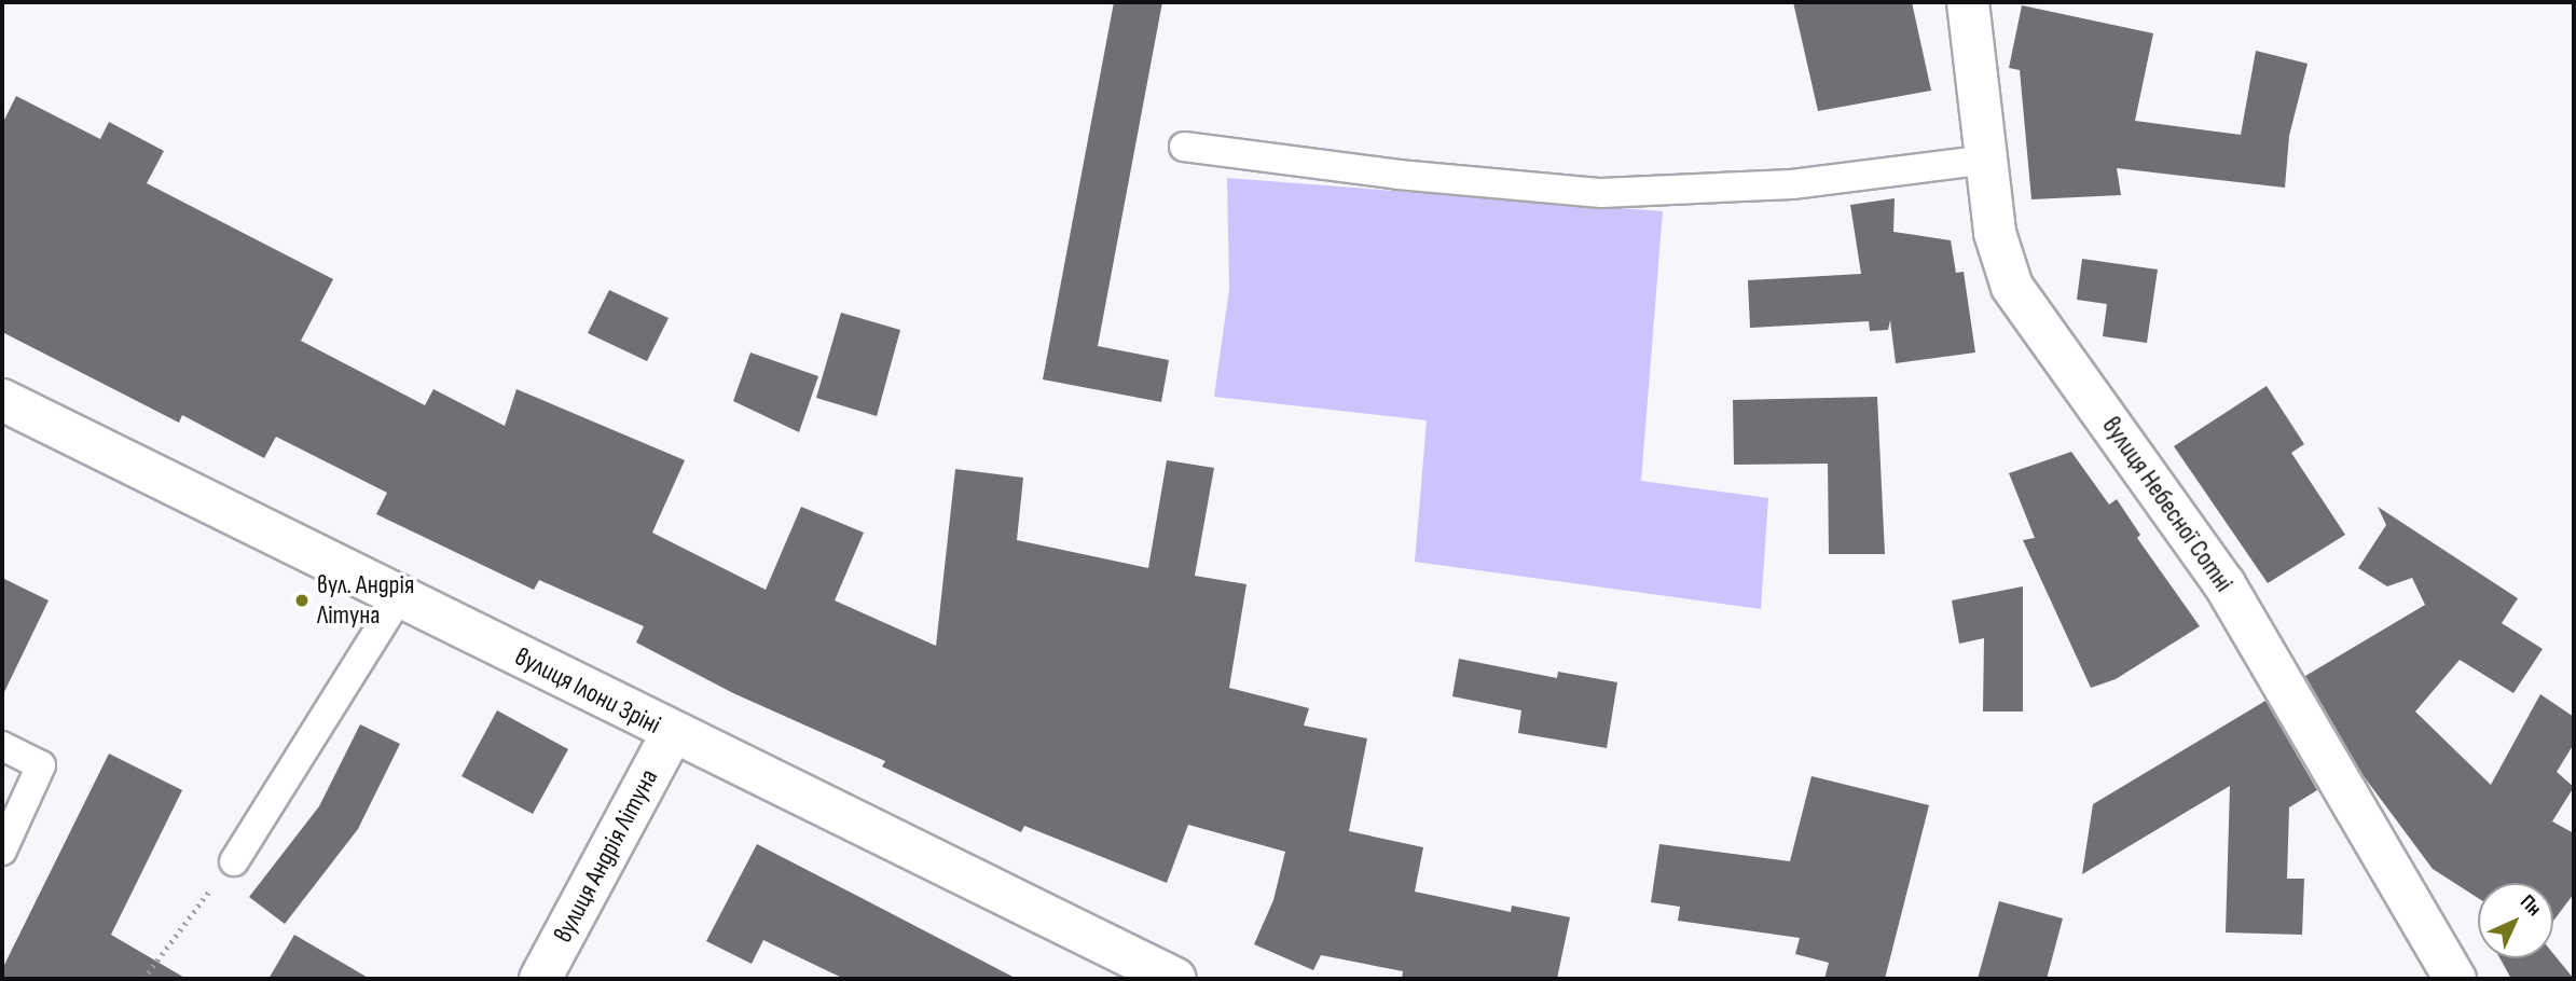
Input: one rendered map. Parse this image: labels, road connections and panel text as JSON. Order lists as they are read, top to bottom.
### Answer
{
  "streets": {
    "street": ["вулиця Небесної Сотні", "вулиця Ілони Зріні", "вулиця Андрія Літуна"]
  },
  "crossings": [
    ["вулиця Ілони Зріні", "вулиця Андрія Літуна"]
  ],
  "places": ["вул. Андрія Літуна"],
  "north": "top right"
}
